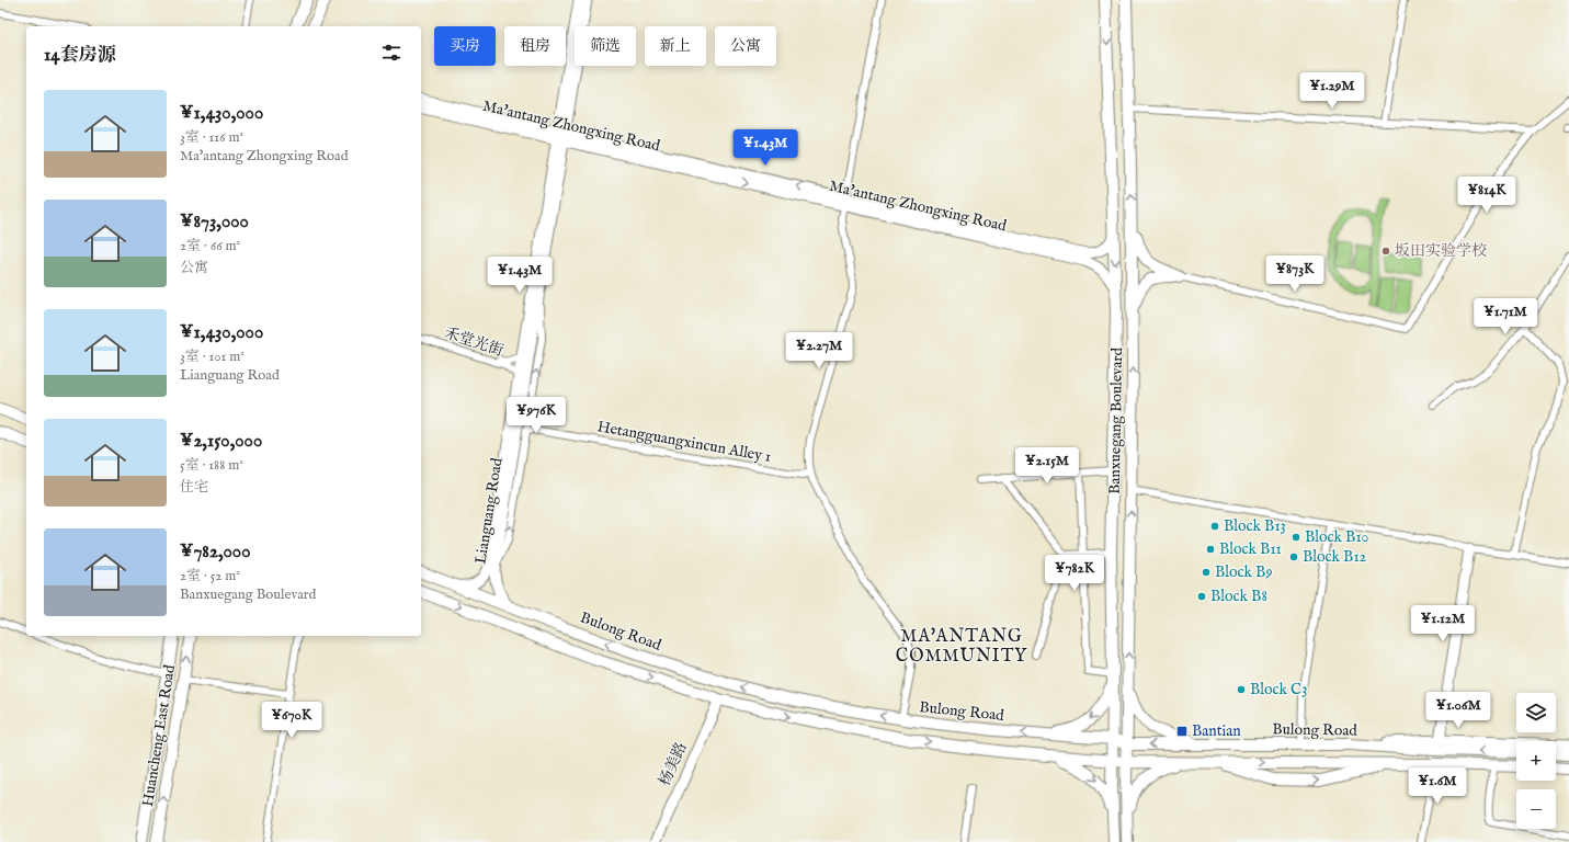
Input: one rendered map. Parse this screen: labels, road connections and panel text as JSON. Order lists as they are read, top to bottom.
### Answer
{
  "streets": {
    "main road": ["Banxuegang Boulevard", "Bulong Road", "Huancheng East Road"],
    "street": [
      "Ma'antang Zhongxing Road",
      "禾堂光街",
      "Hetangguangxincun Alley 1",
      "Lianguang Road",
      "杨美路"
    ]
  },
  "crossings": [
    ["Ma'antang Zhongxing Road", "Banxuegang Boulevard"],
    ["Ma'antang Zhongxing Road", "Lianguang Road"],
    ["禾堂光街", "Lianguang Road"],
    ["Banxuegang Boulevard", "Bulong Road"],
    ["Lianguang Road", "Bulong Road"],
    ["Bulong Road", "杨美路"]
  ],
  "districts": ["MA'ANTANG COMMUNITY"],
  "places": {
    "other": [
      "坂田实验学校",
      "Block B13",
      "Block B10",
      "Block B11",
      "Block B12",
      "Block B9",
      "Block B8",
      "Block C3"
    ],
    "transit": ["Bantian"]
  },
  "page": {
    "chip": [
      "买房",
      "租房",
      "筛选",
      "新上",
      "公寓"
    ],
    "heading": "14套房源",
    "price": [
      "¥1.29M",
      "¥1.43M",
      "¥814K",
      "¥873K",
      "¥1.43M",
      "¥1.71M",
      "¥2.27M",
      "¥976K",
      "¥2.15M",
      "¥782K",
      "¥1.12M",
      "¥1.06M",
      "¥670K",
      "¥1.6M"
    ],
    "list": [
      {
        "name": "¥1,430,000",
        "note": "3室 · 116 m² · Ma'antang Zhongxing Road"
      },
      {
        "name": "¥873,000",
        "note": "2室 · 66 m² · 公寓"
      },
      {
        "name": "¥1,430,000",
        "note": "3室 · 101 m² · Lianguang Road"
      },
      {
        "name": "¥2,150,000",
        "note": "5室 · 188 m² · 住宅"
      },
      {
        "name": "¥782,000",
        "note": "2室 · 52 m² · Banxuegang Boulevard"
      }
    ],
    "map_buttons": ["+", "−"]
  }
}
